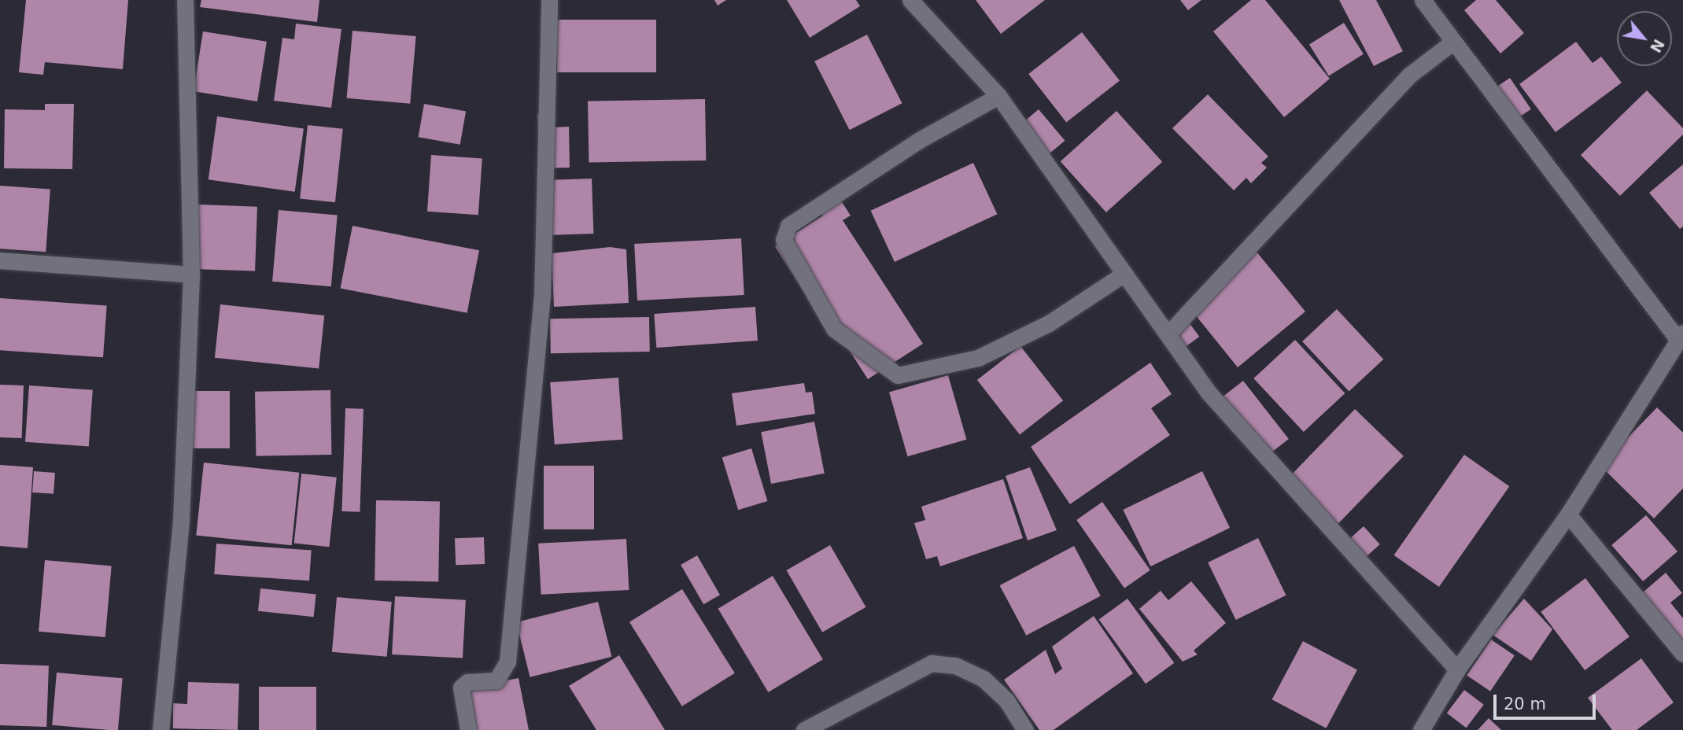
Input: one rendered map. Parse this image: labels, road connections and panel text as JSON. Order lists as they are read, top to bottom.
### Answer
{
  "scale_bar": "20 m",
  "north": "bottom right"
}
